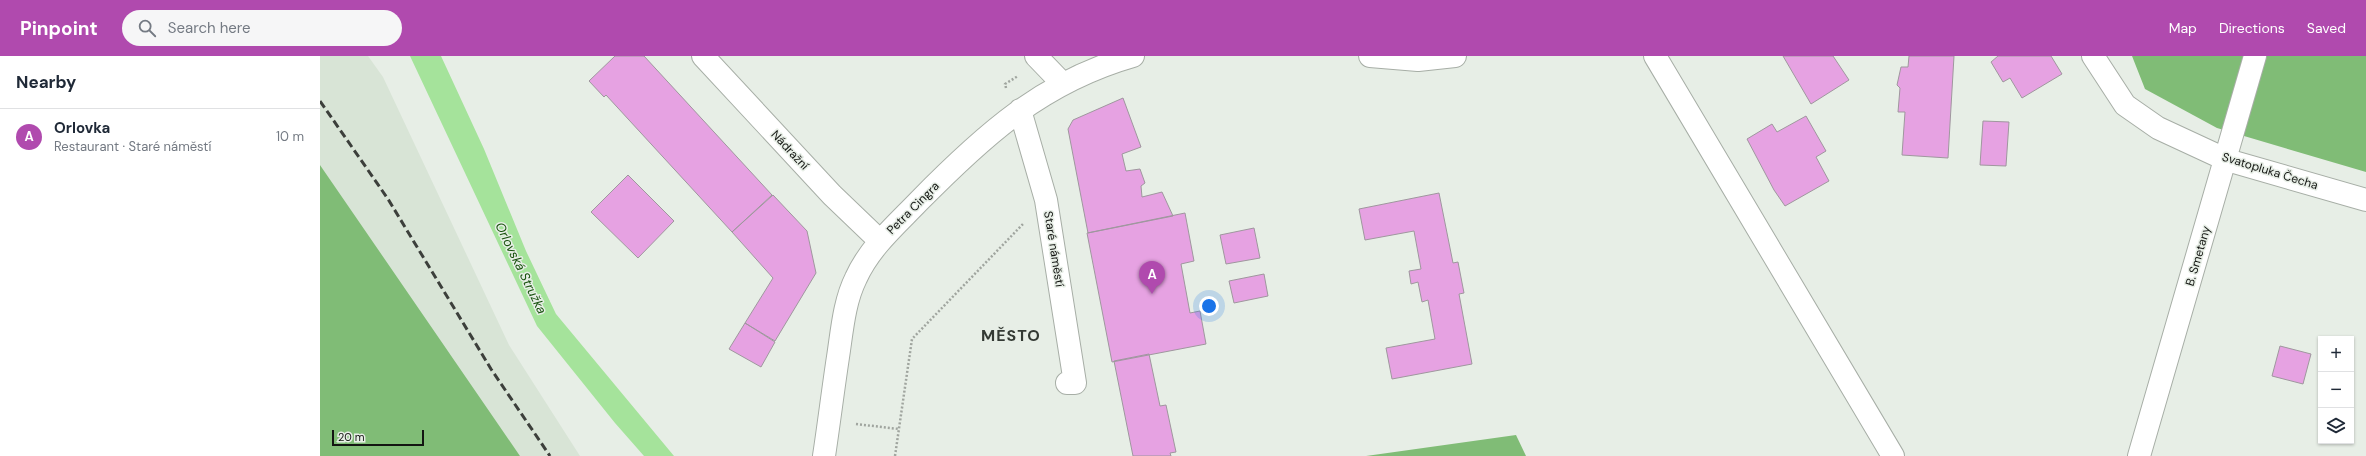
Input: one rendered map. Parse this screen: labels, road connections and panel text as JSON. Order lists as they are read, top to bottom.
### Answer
{
  "streets": {
    "street": [
      "Nádražní",
      "Svatopluka Čecha",
      "Petra Cingra",
      "Staré náměstí",
      "B. Smetany"
    ]
  },
  "crossings": [
    ["Nádražní", "Petra Cingra"],
    ["Svatopluka Čecha", "B. Smetany"],
    ["Petra Cingra", "Staré náměstí"]
  ],
  "districts": ["MĚSTO"],
  "water": ["Orlovská Stružka"],
  "scale_bar": "20 m",
  "page": {
    "header": "Pinpoint",
    "search": "Search here",
    "nav": ["Map", "Directions", "Saved"],
    "heading": "Nearby",
    "list": [
      {
        "mark": "A",
        "name": "Orlovka",
        "note": "Restaurant · Staré náměstí",
        "value": "10 m"
      }
    ],
    "pins": "A",
    "map_buttons": ["+", "−"],
    "scale": "20 m"
  }
}
